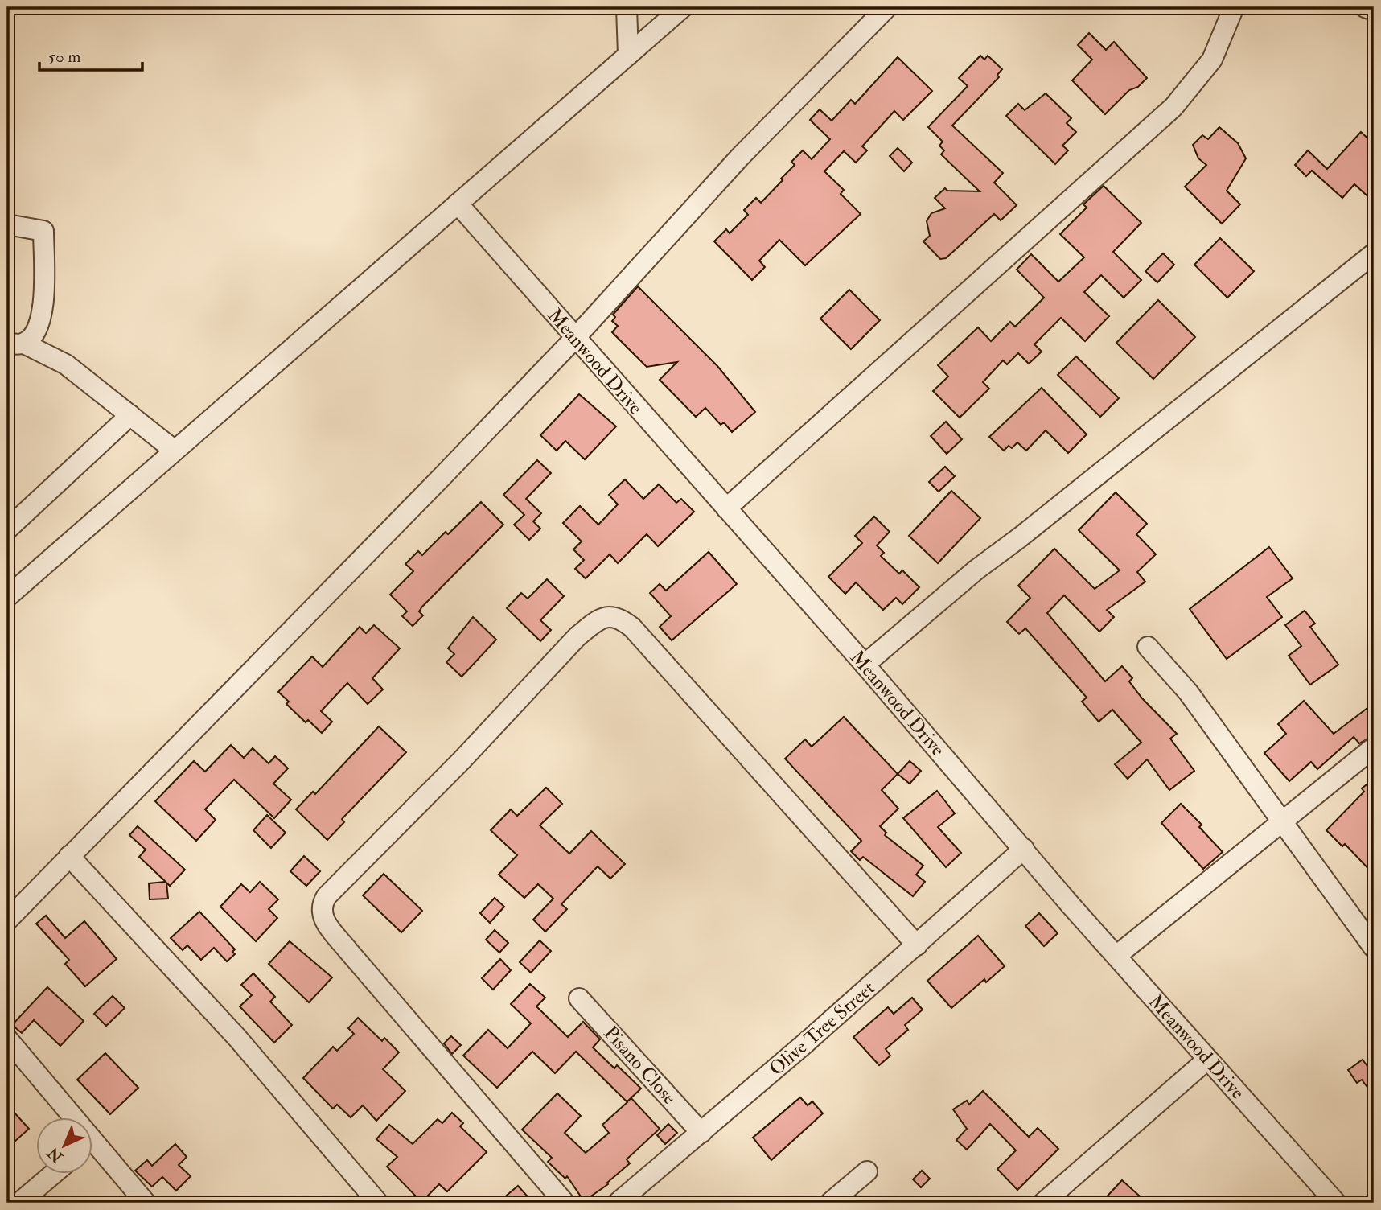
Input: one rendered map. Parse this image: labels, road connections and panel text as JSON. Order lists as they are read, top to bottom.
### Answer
{
  "streets": {
    "street": ["Meanwood Drive", "Olive Tree Street", "Pisano Close"]
  },
  "crossings": [
    ["Meanwood Drive", "Olive Tree Street"],
    ["Olive Tree Street", "Pisano Close"]
  ],
  "scale_bar": "50 m",
  "north": "bottom left"
}
